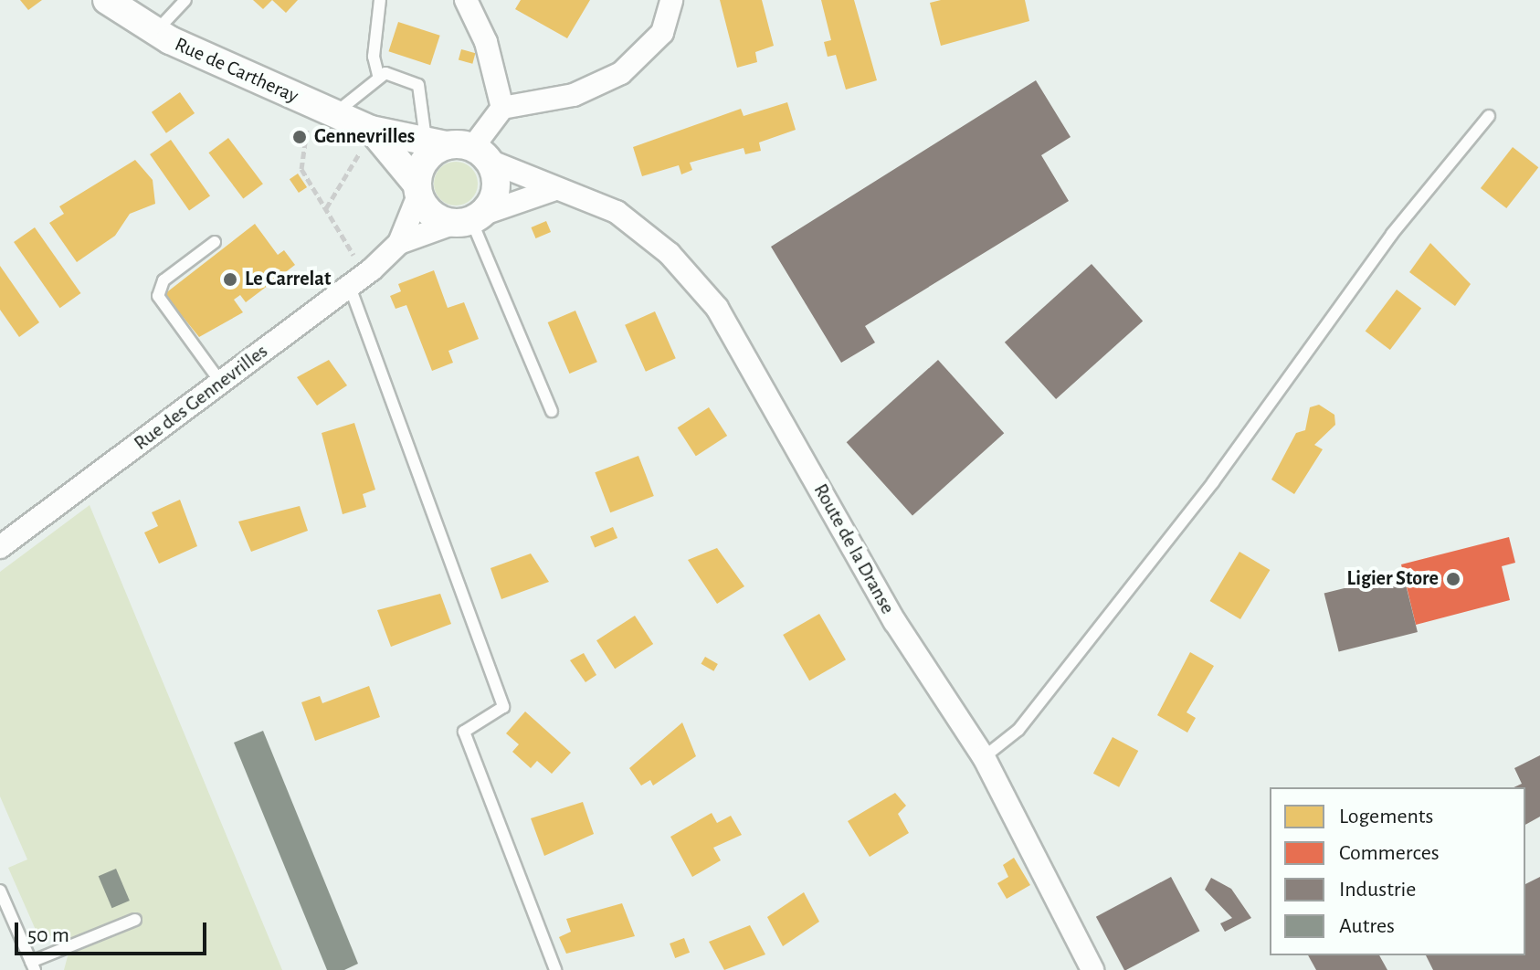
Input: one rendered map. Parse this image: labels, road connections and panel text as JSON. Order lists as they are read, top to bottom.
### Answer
{
  "streets": {
    "street": ["Rue de Cartheray", "Rue des Gennevrilles", "Route de la Dranse"]
  },
  "crossings": [
    ["Rue de Cartheray", "Rue des Gennevrilles"],
    ["Rue de Cartheray", "Route de la Dranse"],
    ["Rue des Gennevrilles", "Route de la Dranse"]
  ],
  "places": ["Gennevrilles", "Le Carrelat", "Ligier Store"],
  "legend": [
    "Logements",
    "Commerces",
    "Industrie",
    "Autres"
  ],
  "scale_bar": "50 m"
}
